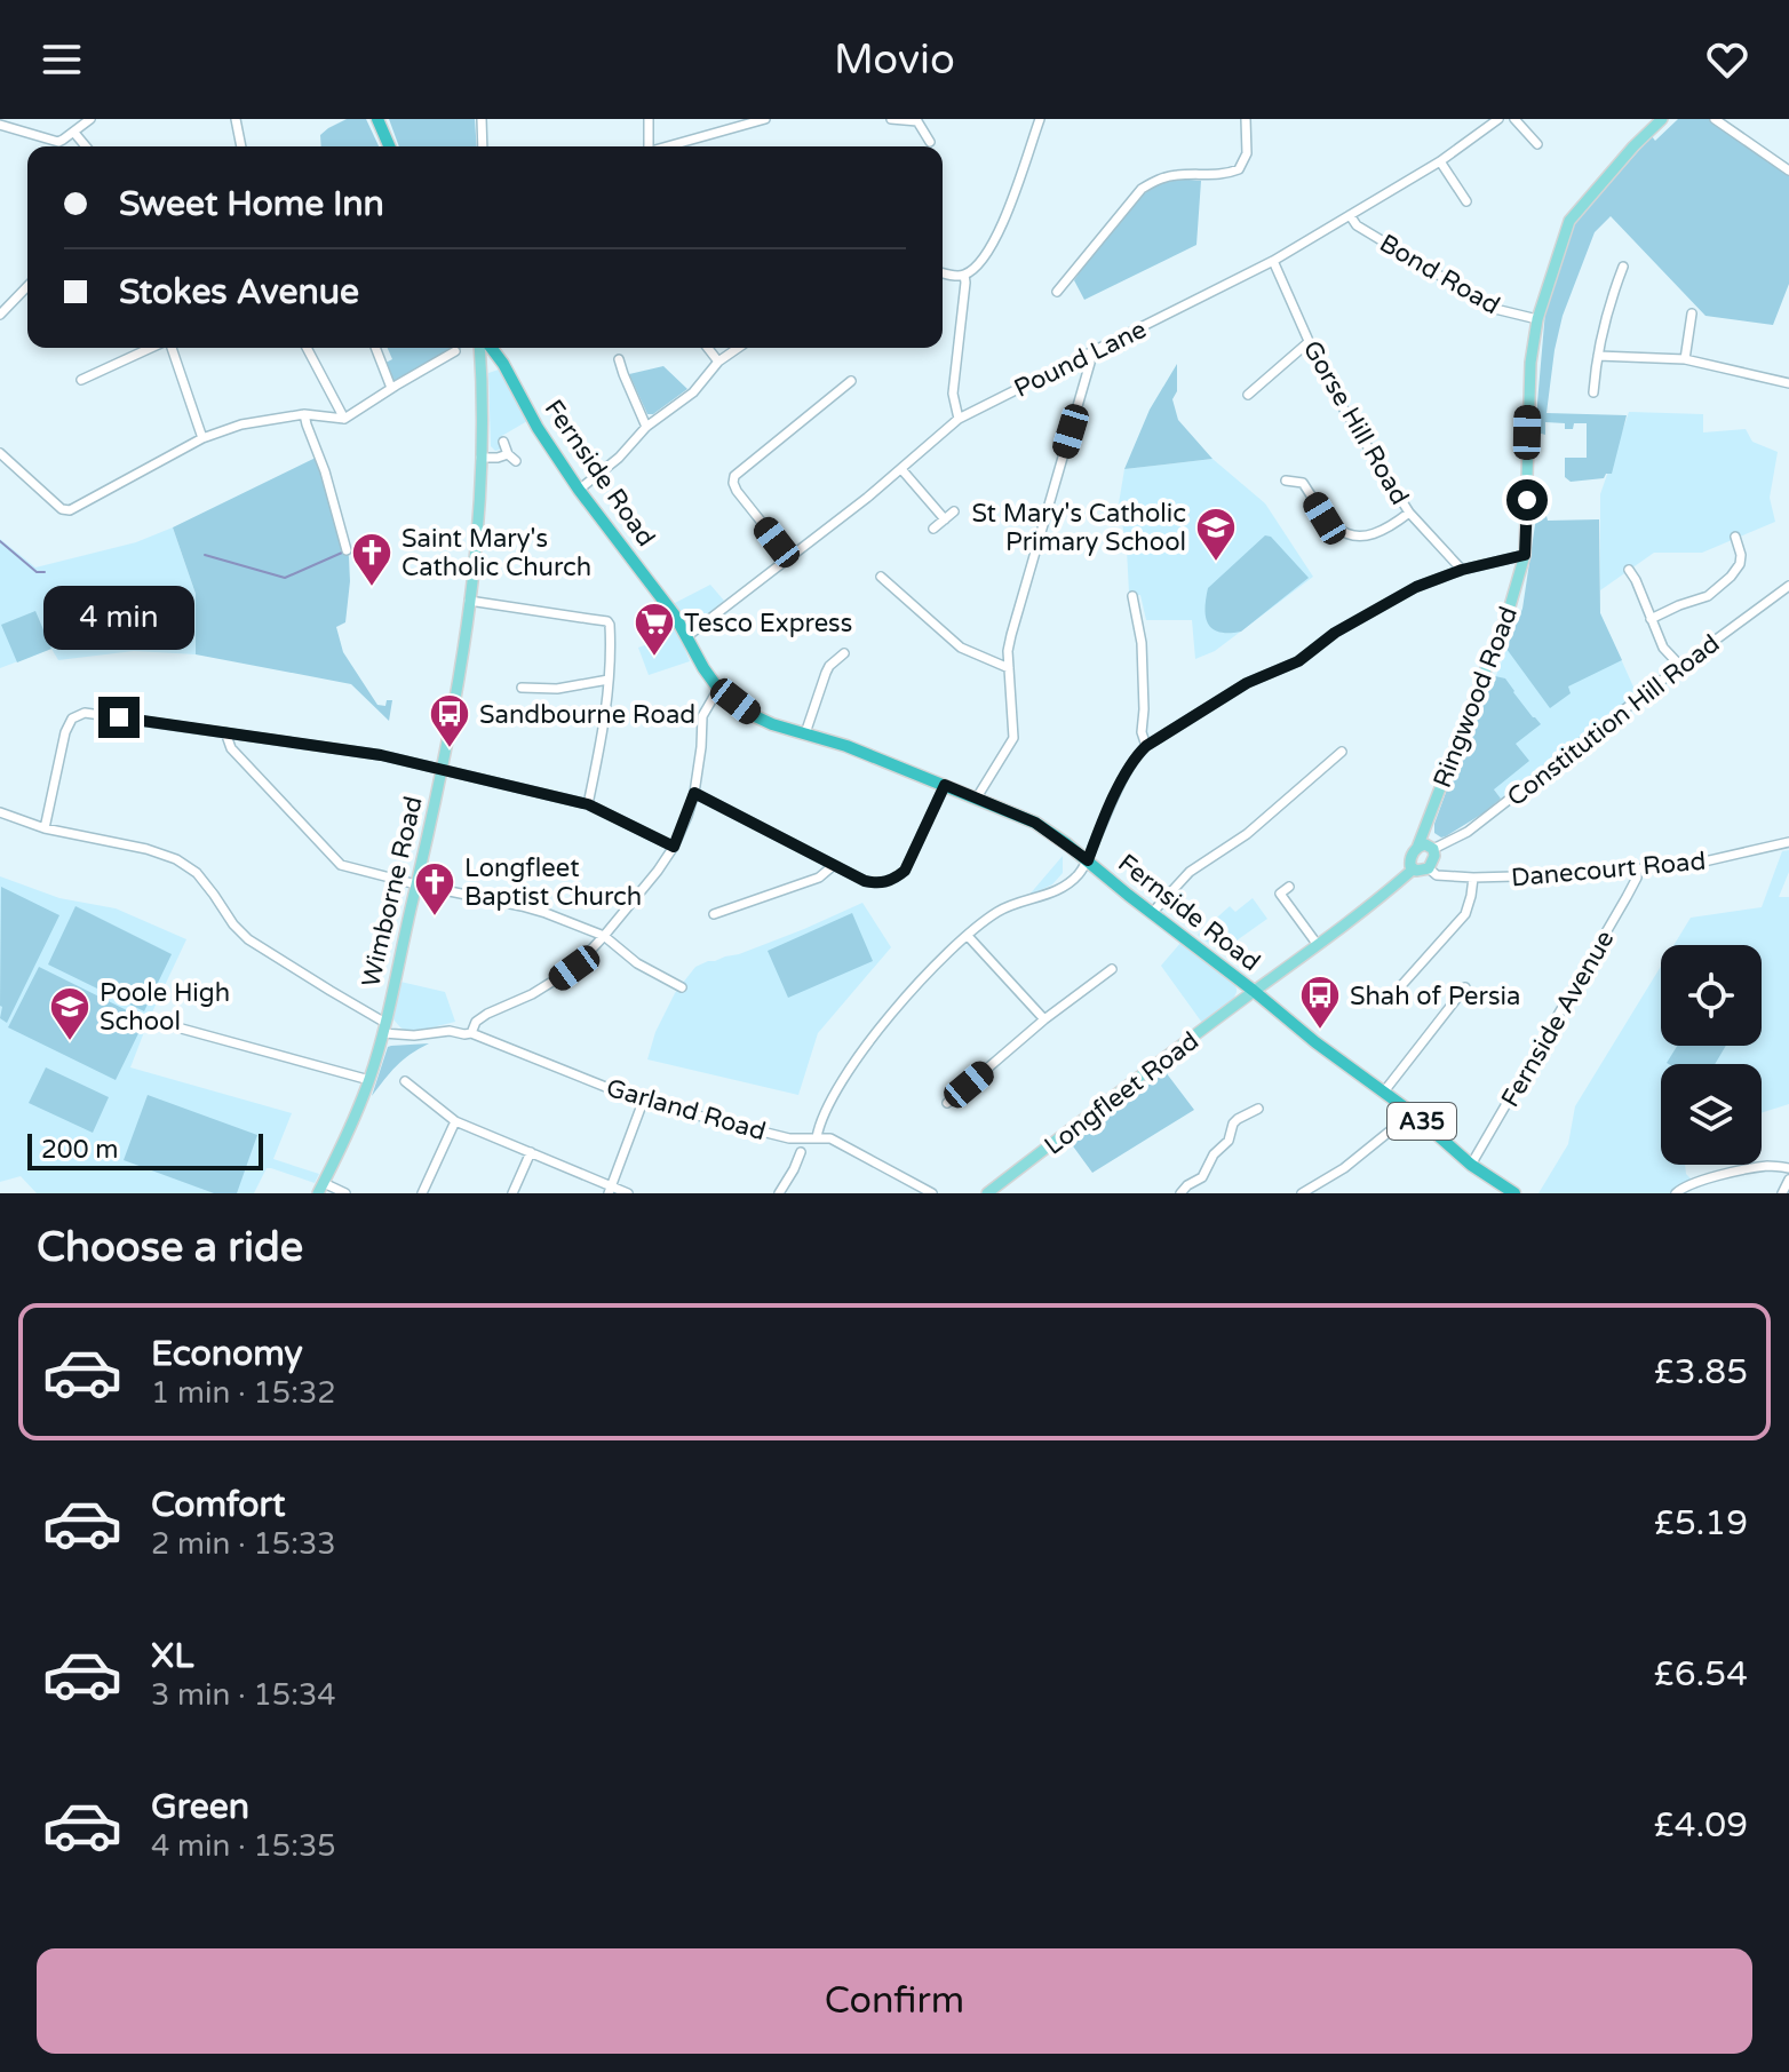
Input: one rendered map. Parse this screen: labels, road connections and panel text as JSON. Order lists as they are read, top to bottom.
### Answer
{
  "streets": {
    "highway": ["Fernside Road", "A35"],
    "main road": ["Ringwood Road", "Wimborne Road", "Longfleet Road"],
    "street": [
      "Bond Road",
      "Pound Lane",
      "Gorse Hill Road",
      "Constitution Hill Road",
      "Danecourt Road",
      "Fernside Avenue",
      "Garland Road"
    ]
  },
  "crossings": [
    ["Bond Road", "Pound Lane"],
    ["Bond Road", "Ringwood Road"],
    ["Pound Lane", "Gorse Hill Road"],
    ["Pound Lane", "Fernside Road"],
    ["Fernside Road", "Fernside Avenue"],
    ["Fernside Road", "Longfleet Road"],
    ["Ringwood Road", "Constitution Hill Road"],
    ["Ringwood Road", "Danecourt Road"],
    ["Constitution Hill Road", "Danecourt Road"],
    ["Danecourt Road", "Fernside Avenue"],
    ["Wimborne Road", "Garland Road"]
  ],
  "places": {
    "school or university": ["St Mary's Catholic Primary School", "Poole High School"],
    "church": ["Saint Mary's Catholic Church", "Longfleet Baptist Church"],
    "supermarket": ["Tesco Express"],
    "bus stop": ["Sandbourne Road", "Shah of Persia"]
  },
  "scale_bar": "200 m",
  "page": {
    "header": "Movio",
    "banner": ["Sweet Home Inn", "Stokes Avenue"],
    "bubble": "4 min",
    "scale": "200 m",
    "heading": "Choose a ride",
    "list": [
      {
        "name": "Economy",
        "note": "1 min · 15:32",
        "value": "£3.85"
      },
      {
        "name": "Comfort",
        "note": "2 min · 15:33",
        "value": "£5.19"
      },
      {
        "name": "XL",
        "note": "3 min · 15:34",
        "value": "£6.54"
      },
      {
        "name": "Green",
        "note": "4 min · 15:35",
        "value": "£4.09"
      }
    ],
    "buttons": "Confirm"
  }
}
